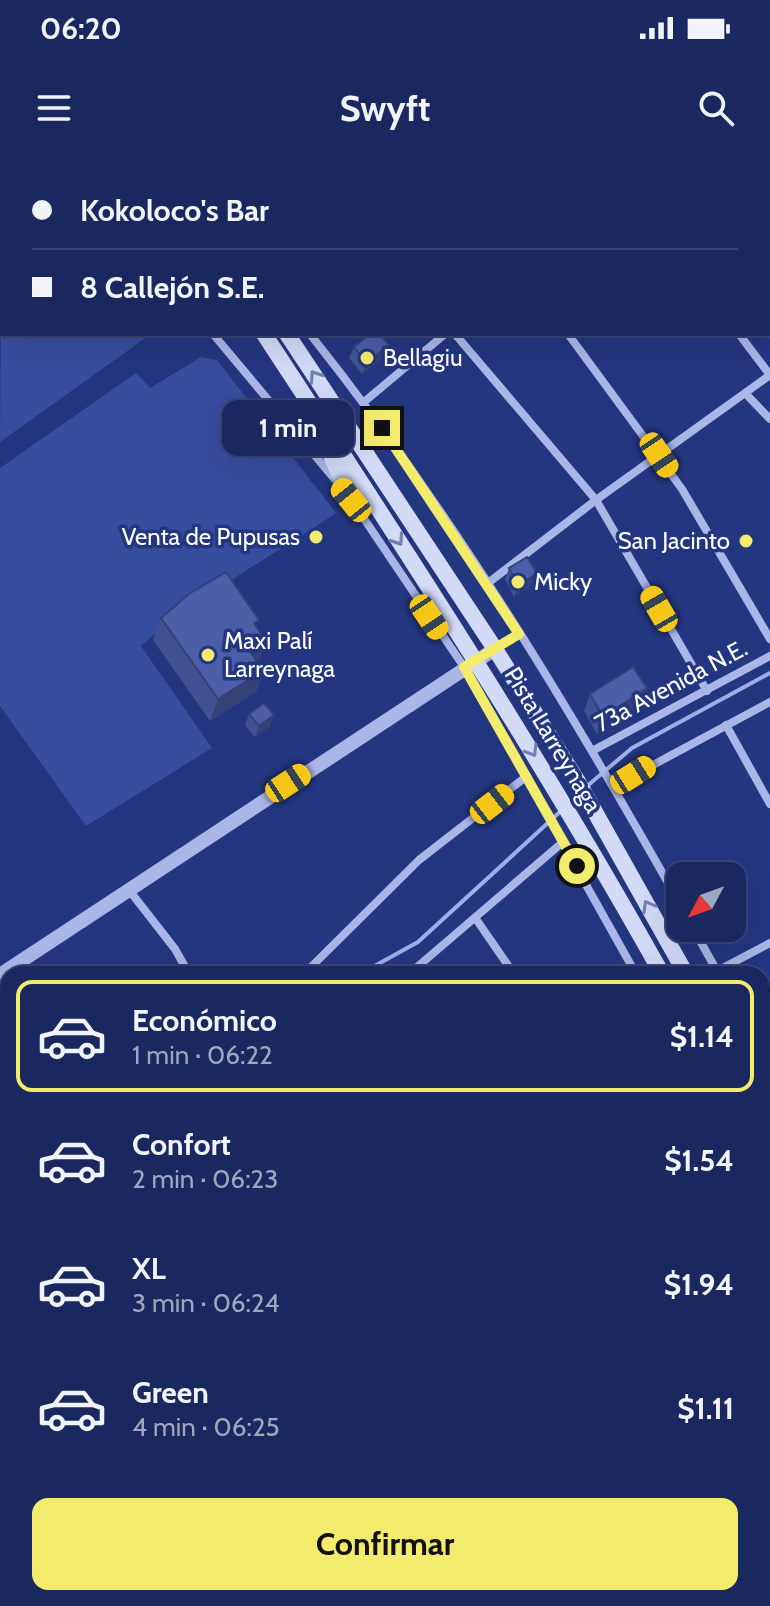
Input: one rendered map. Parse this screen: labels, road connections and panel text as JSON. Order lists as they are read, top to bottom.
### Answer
{
  "streets": {
    "main road": ["Pista Larreynaga"],
    "street": ["73a Avenida N.E."]
  },
  "places": [
    "Bellagiu",
    "Venta de Pupusas",
    "San Jacinto",
    "Micky",
    "Maxi Palí Larreynaga"
  ],
  "north": "bottom left",
  "page": {
    "status": "06:20",
    "header": "Swyft",
    "banner": ["Kokoloco's Bar", "8 Callejón S.E."],
    "bubble": "1 min",
    "list": [
      {
        "name": "Económico",
        "note": "1 min · 06:22",
        "value": "$1.14"
      },
      {
        "name": "Confort",
        "note": "2 min · 06:23",
        "value": "$1.54"
      },
      {
        "name": "XL",
        "note": "3 min · 06:24",
        "value": "$1.94"
      },
      {
        "name": "Green",
        "note": "4 min · 06:25",
        "value": "$1.11"
      }
    ],
    "buttons": "Confirmar"
  }
}
